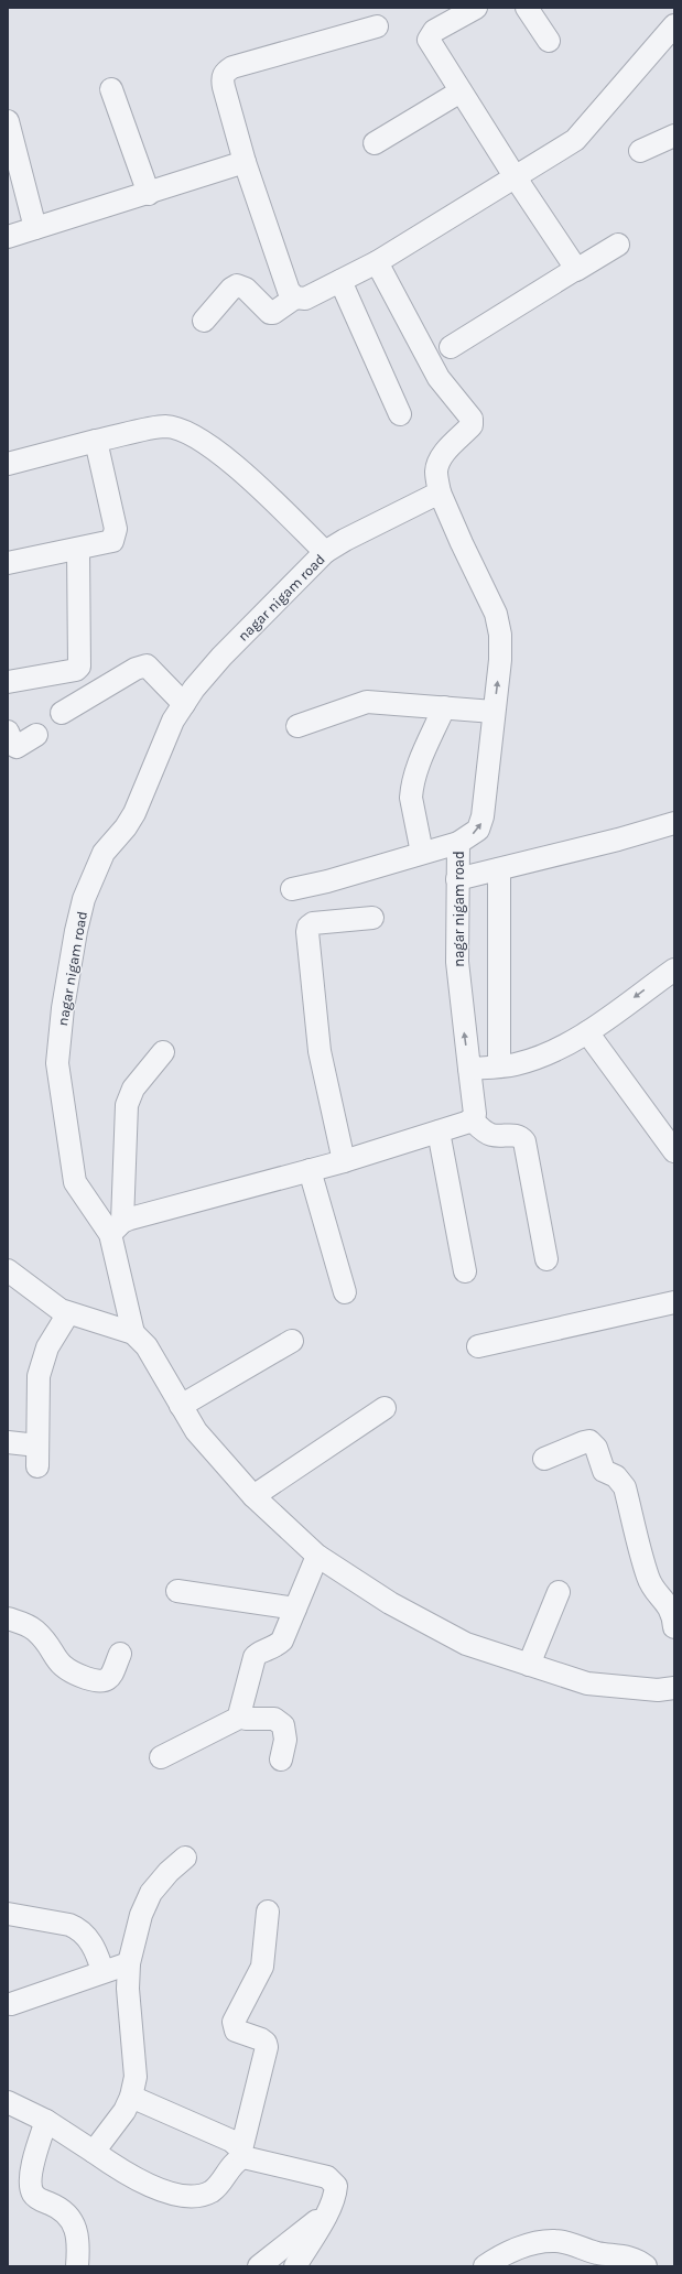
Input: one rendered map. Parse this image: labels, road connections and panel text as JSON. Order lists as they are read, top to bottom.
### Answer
{
  "streets": {
    "street": ["nagar nigam road"]
  }
}
